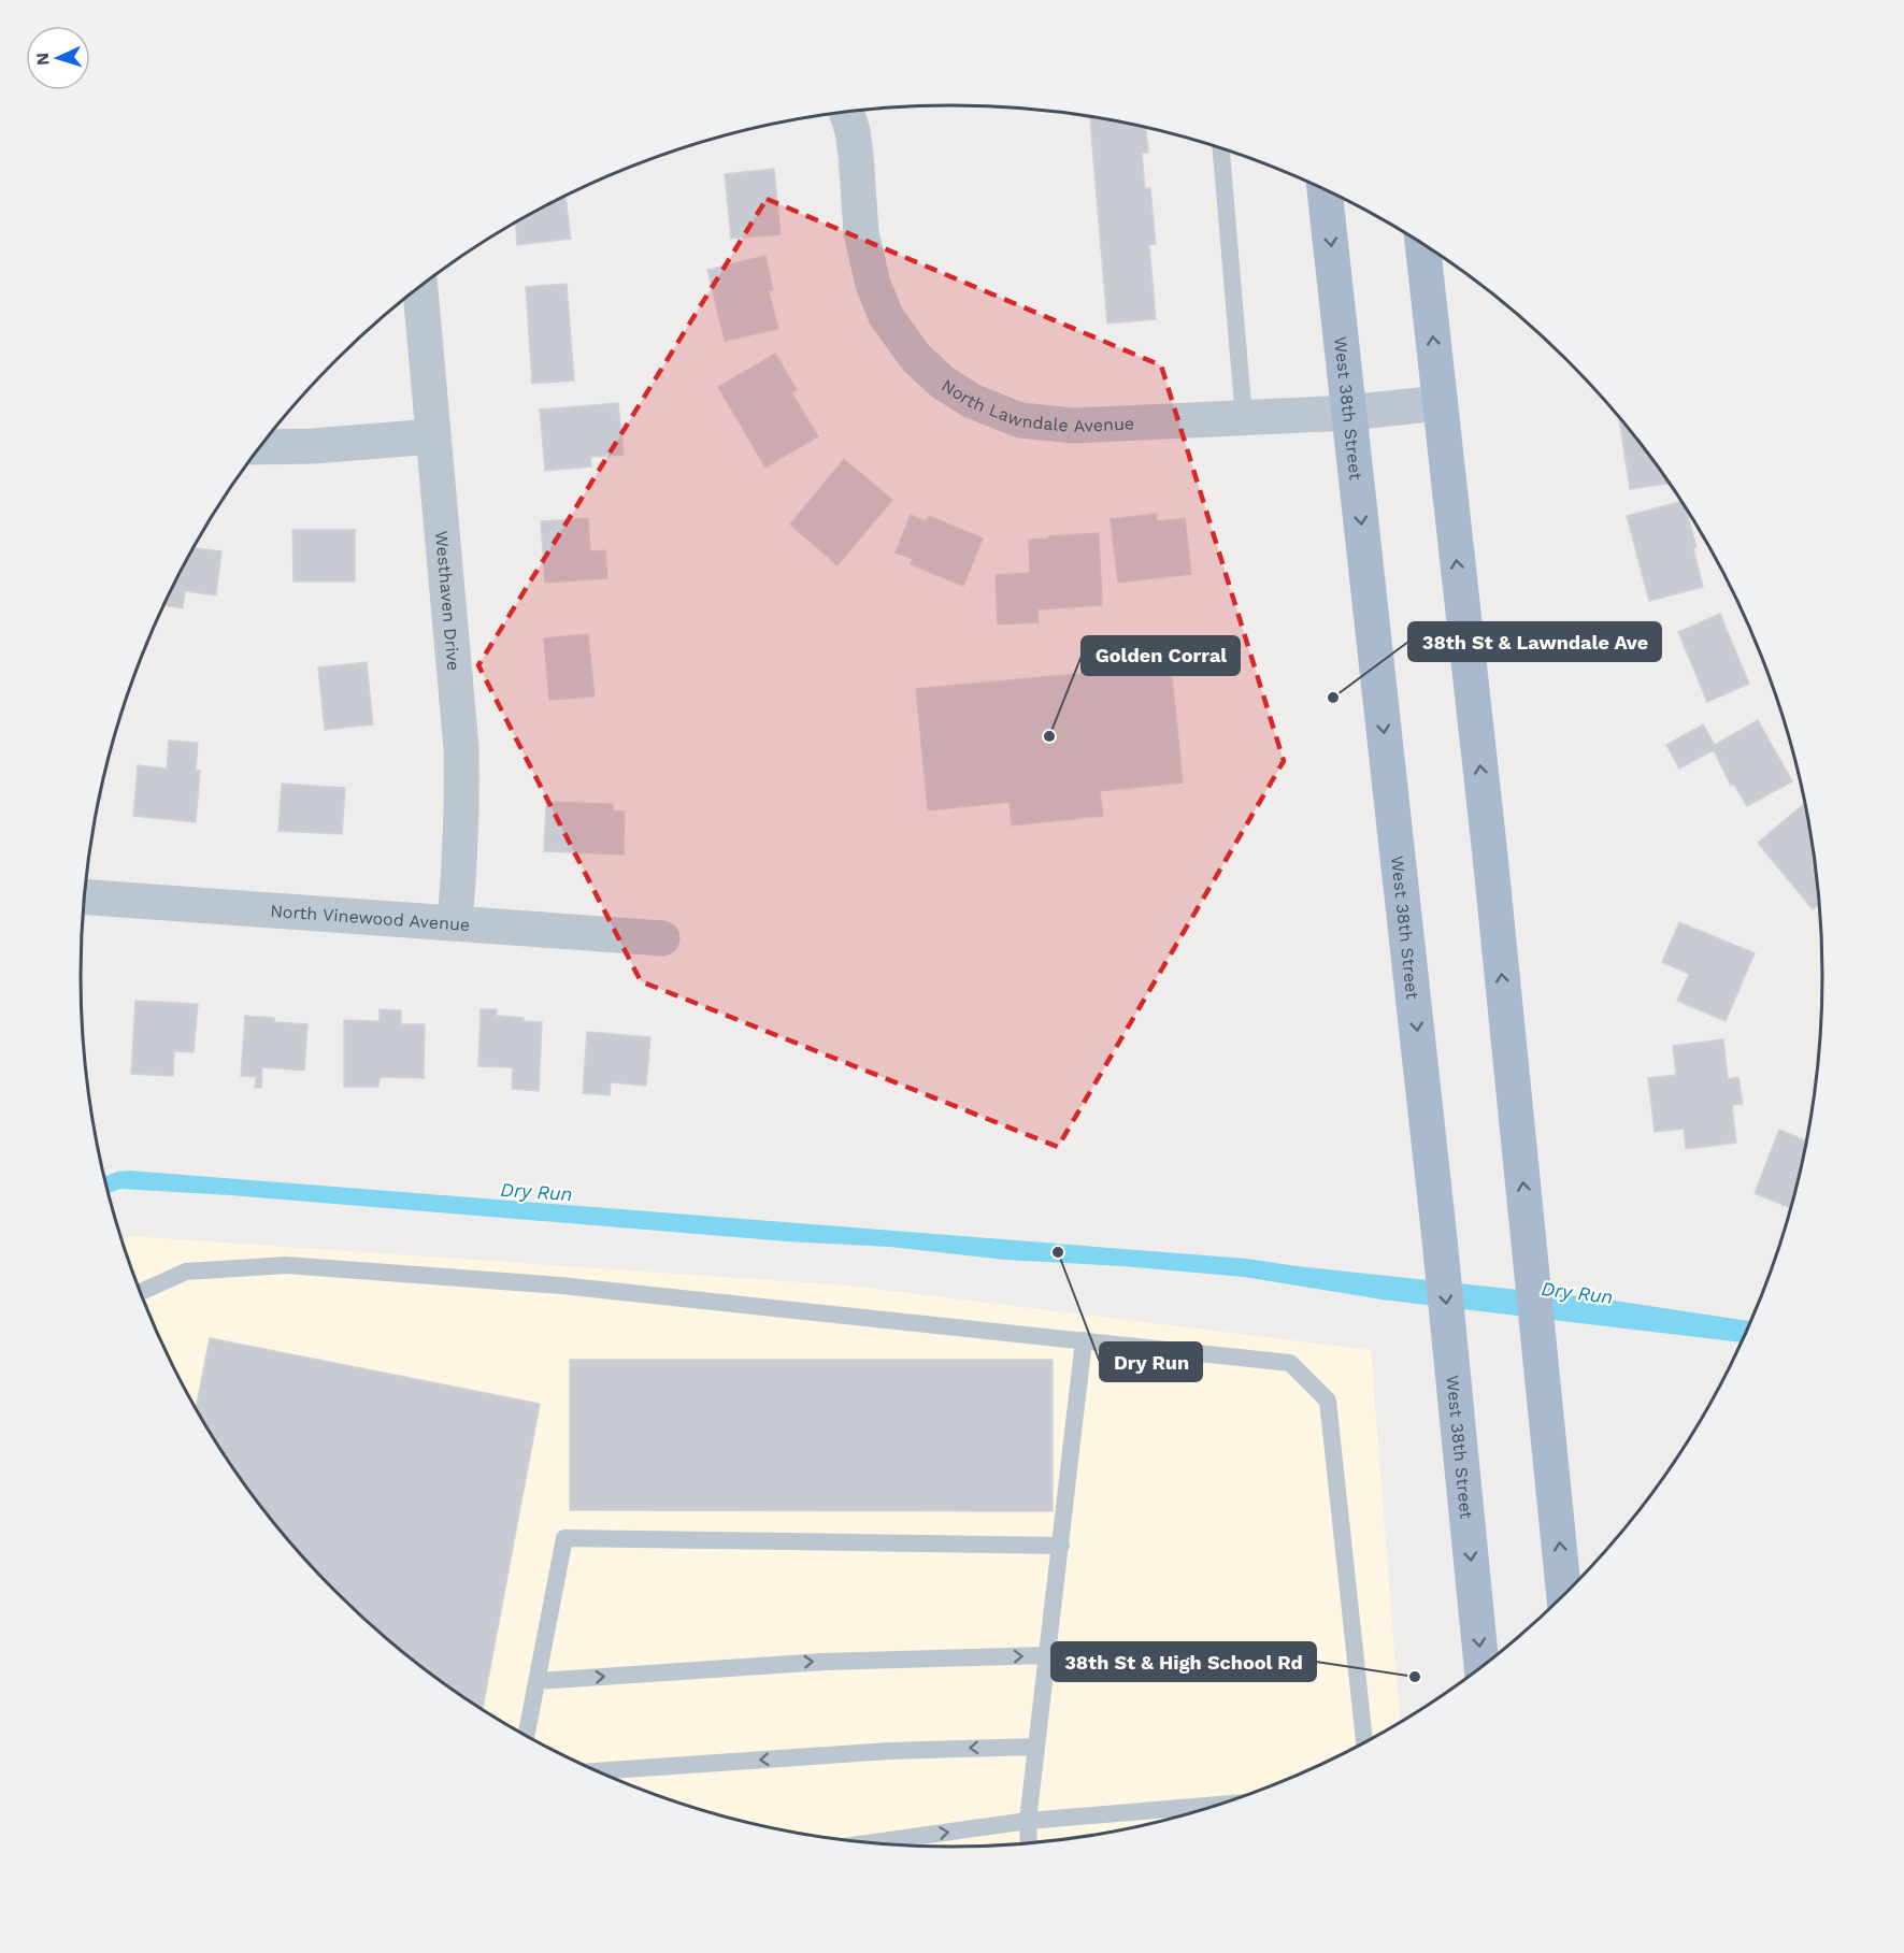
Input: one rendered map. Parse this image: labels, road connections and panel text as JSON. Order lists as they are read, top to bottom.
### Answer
{
  "streets": {
    "main road": ["West 38th Street"],
    "street": ["North Lawndale Avenue", "Westhaven Drive", "North Vinewood Avenue"]
  },
  "crossings": [
    ["North Lawndale Avenue", "West 38th Street"],
    ["Westhaven Drive", "North Vinewood Avenue"]
  ],
  "water": ["Dry Run"],
  "places": [
    "38th St & Lawndale Ave",
    "Golden Corral",
    "Dry Run",
    "38th St & High School Rd"
  ],
  "north": "left"
}
